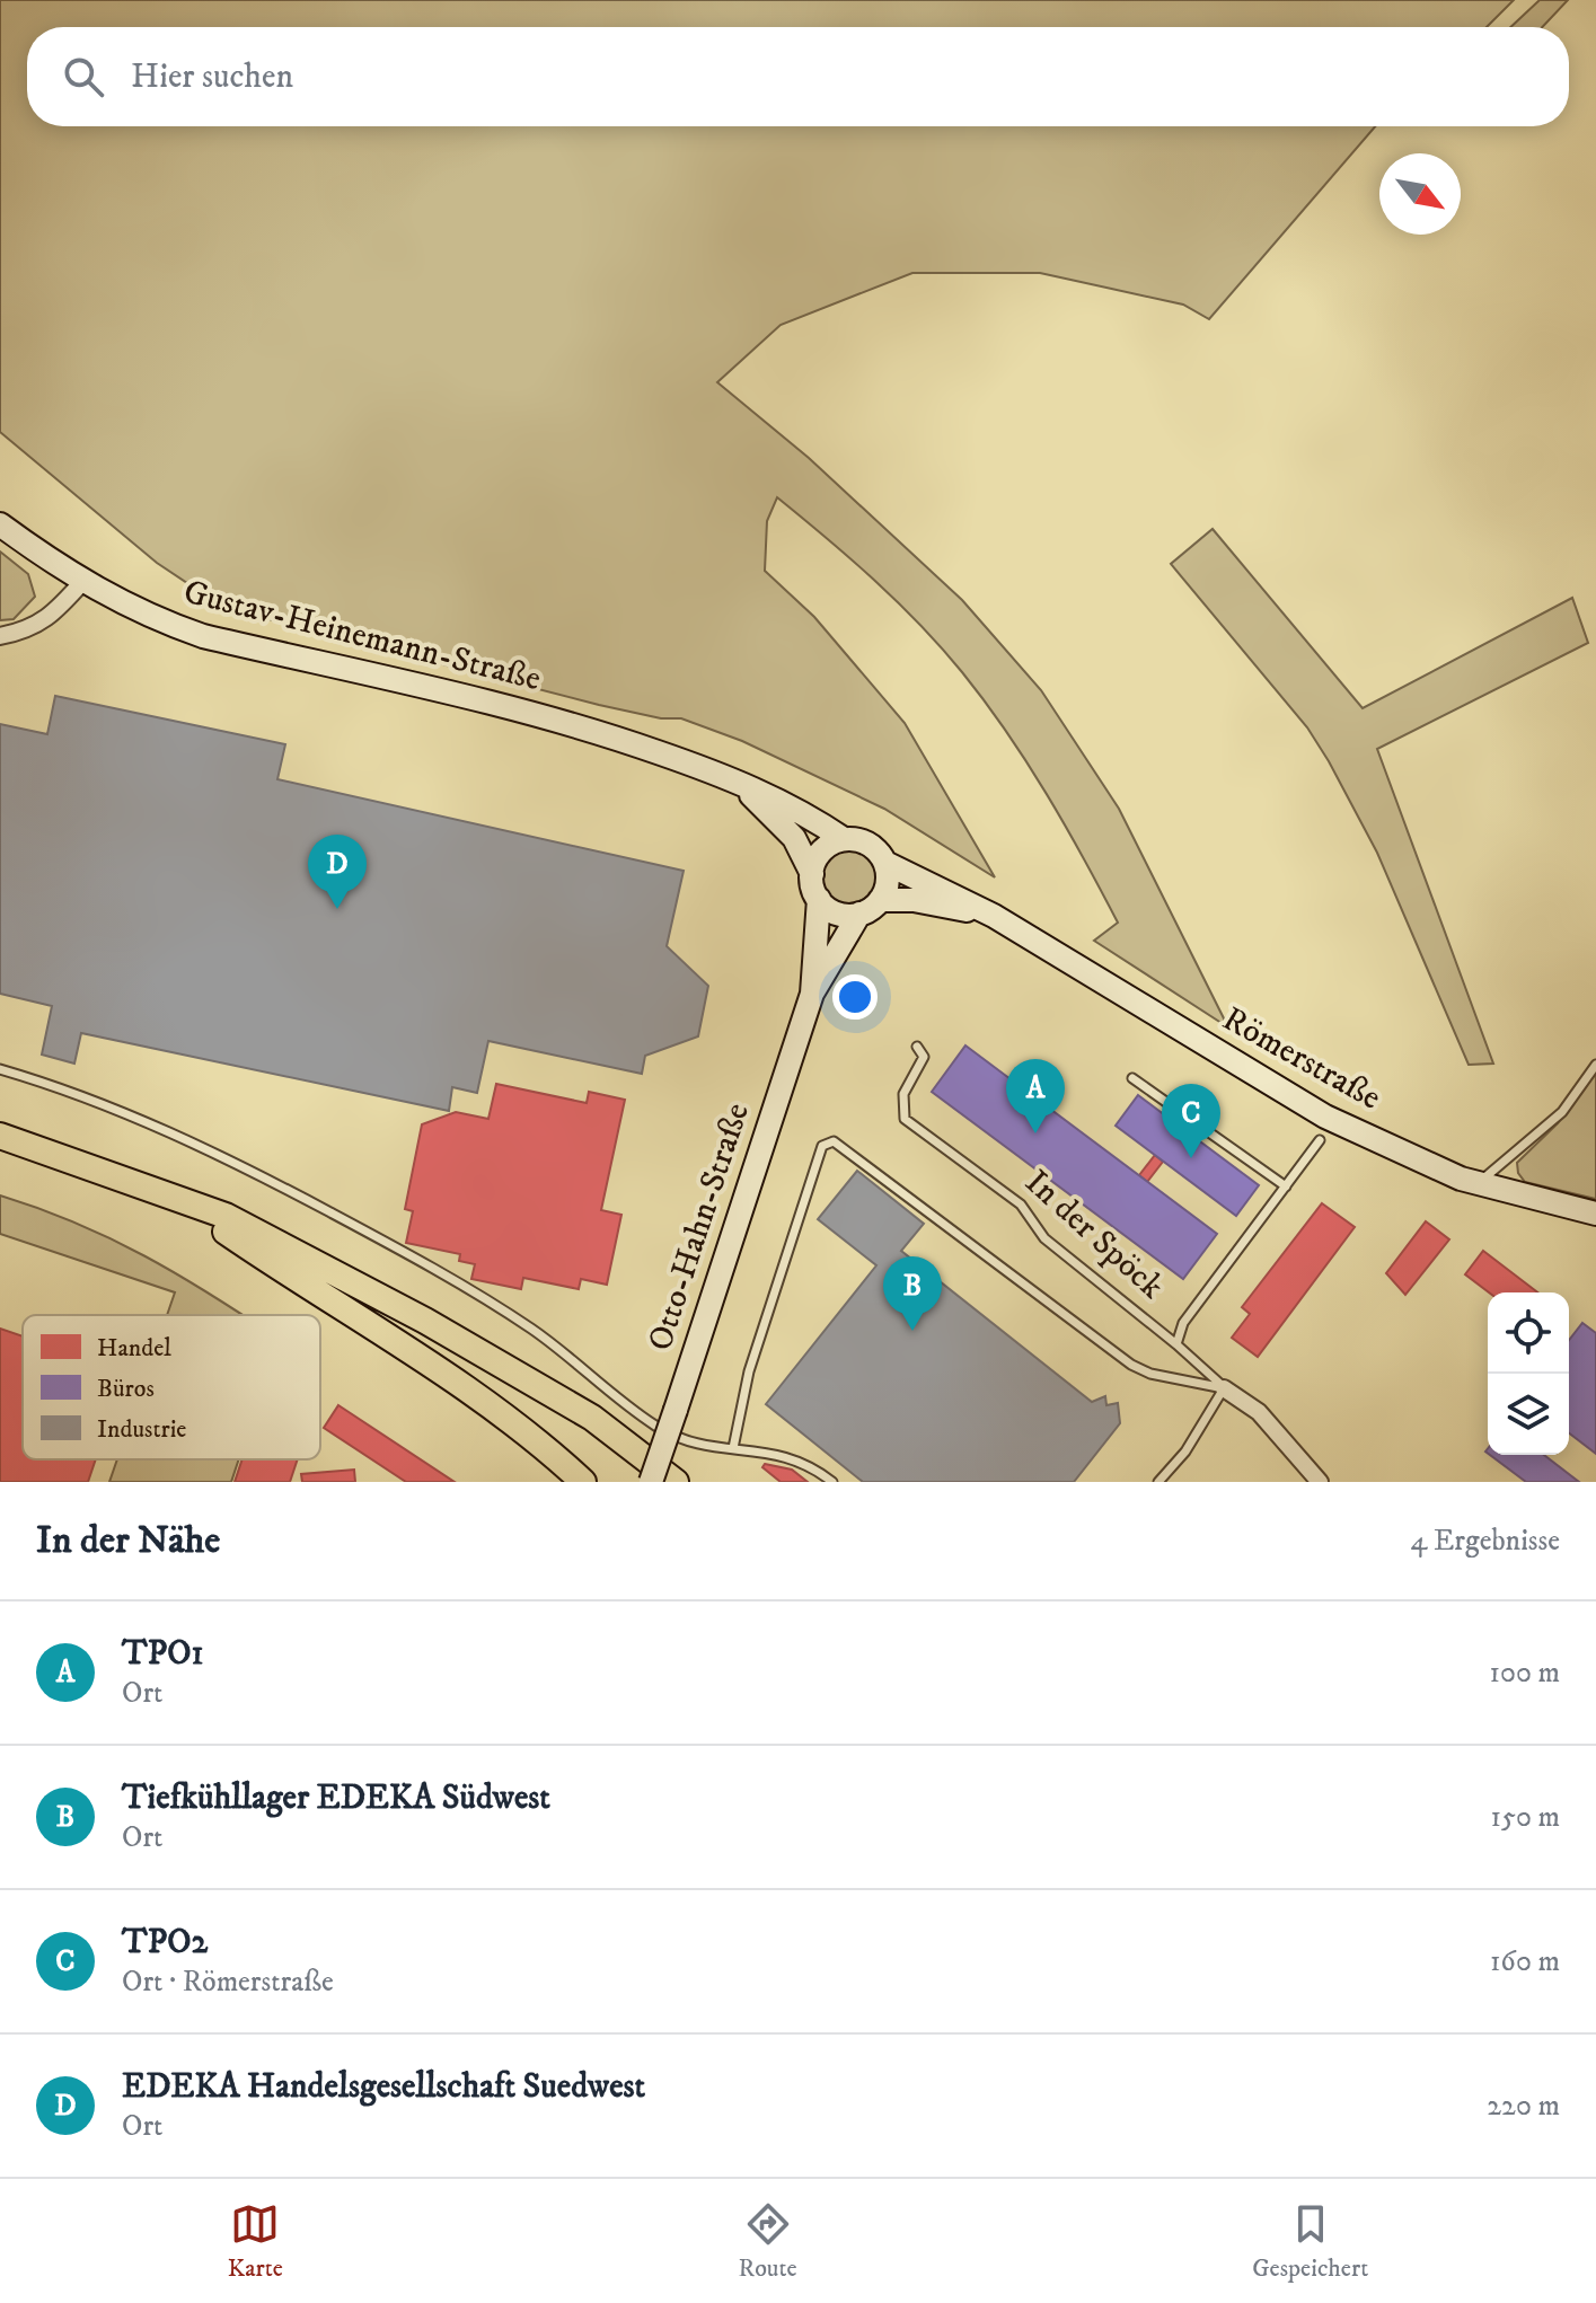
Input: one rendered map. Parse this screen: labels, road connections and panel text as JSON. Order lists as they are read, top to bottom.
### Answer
{
  "streets": {
    "street": [
      "Gustav-Heinemann-Straße",
      "Römerstraße",
      "Otto-Hahn-Straße",
      "In der Spöck"
    ]
  },
  "crossings": [
    ["Gustav-Heinemann-Straße", "Römerstraße"],
    ["Gustav-Heinemann-Straße", "Otto-Hahn-Straße"],
    ["Römerstraße", "Otto-Hahn-Straße"]
  ],
  "legend": ["Handel", "Büros", "Industrie"],
  "north": "bottom right",
  "page": {
    "search": "Hier suchen",
    "pins": [
      "D",
      "A",
      "C",
      "B"
    ],
    "heading": ["In der Nähe", "4 Ergebnisse"],
    "list": [
      {
        "mark": "A",
        "name": "TPO1",
        "note": "Ort",
        "value": "100 m"
      },
      {
        "mark": "B",
        "name": "Tiefkühllager EDEKA Südwest",
        "note": "Ort",
        "value": "150 m"
      },
      {
        "mark": "C",
        "name": "TPO2",
        "note": "Ort · Römerstraße",
        "value": "160 m"
      },
      {
        "mark": "D",
        "name": "EDEKA Handelsgesellschaft Suedwest",
        "note": "Ort",
        "value": "220 m"
      }
    ],
    "nav": ["Karte", "Route", "Gespeichert"]
  }
}
